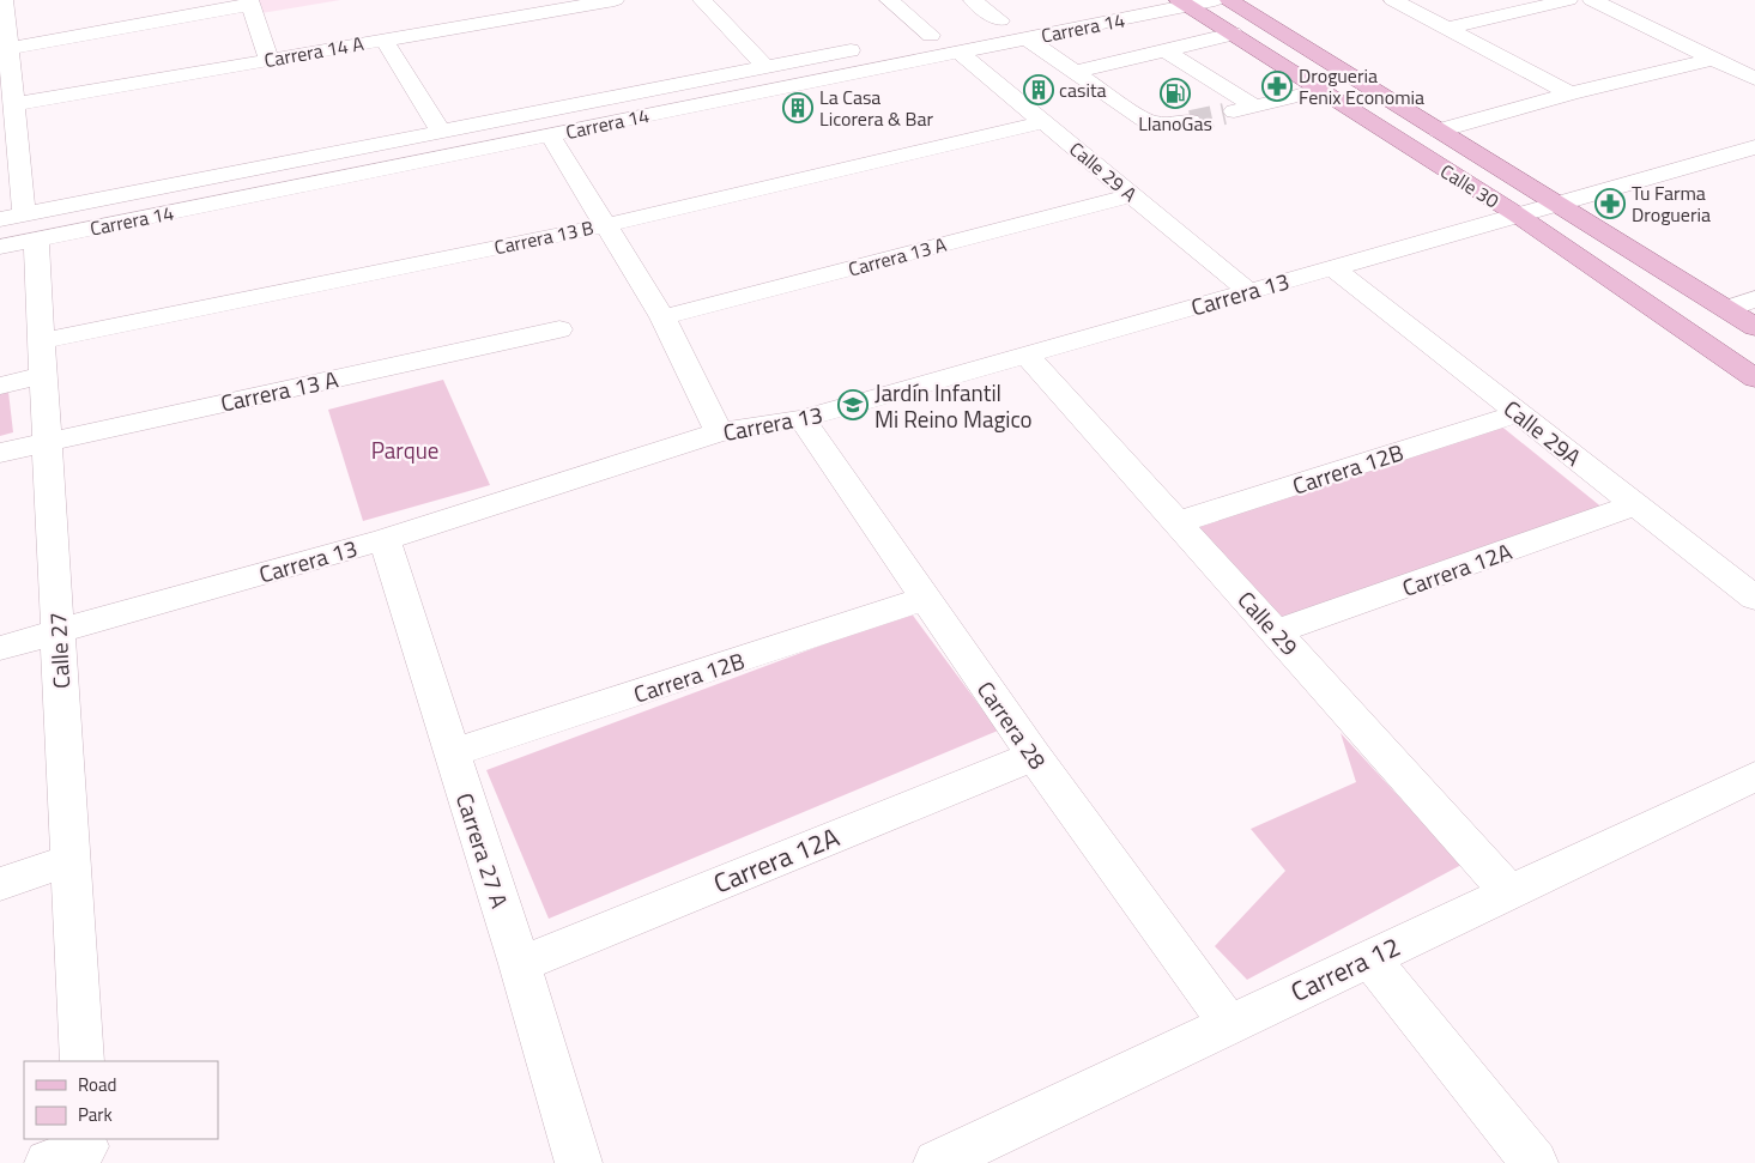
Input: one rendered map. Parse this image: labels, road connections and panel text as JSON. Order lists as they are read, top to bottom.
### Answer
{
  "streets": {
    "main road": ["Calle 30"],
    "street": [
      "Carrera 14",
      "Carrera 14 A",
      "Calle 29 A",
      "Carrera 13 B",
      "Carrera 13 A",
      "Carrera 13",
      "Calle 29A",
      "Carrera 12B",
      "Carrera 12A",
      "Calle 29",
      "Calle 27",
      "Carrera 28",
      "Carrera 27 A",
      "Carrera 12"
    ]
  },
  "crossings": [
    ["Carrera 14", "Calle 29 A"],
    ["Carrera 14", "Calle 30"],
    ["Carrera 14", "Calle 27"],
    ["Carrera 14 A", "Calle 27"],
    ["Calle 29 A", "Carrera 13 B"],
    ["Calle 29 A", "Carrera 13 A"],
    ["Calle 29 A", "Carrera 13"],
    ["Calle 30", "Carrera 13"],
    ["Carrera 13 B", "Calle 27"],
    ["Carrera 13 A", "Calle 27"],
    ["Carrera 13", "Calle 29A"],
    ["Carrera 13", "Calle 29"],
    ["Carrera 13", "Calle 27"],
    ["Carrera 13", "Carrera 28"],
    ["Carrera 13", "Carrera 27 A"],
    ["Calle 29A", "Carrera 12B"],
    ["Calle 29A", "Carrera 12A"],
    ["Carrera 12B", "Calle 29"],
    ["Carrera 12B", "Carrera 28"],
    ["Carrera 12B", "Carrera 27 A"],
    ["Carrera 12A", "Calle 29"],
    ["Carrera 12A", "Carrera 28"],
    ["Carrera 12A", "Carrera 27 A"],
    ["Calle 29", "Carrera 12"],
    ["Carrera 28", "Carrera 12"]
  ],
  "parks": ["Parque"],
  "places": {
    "pharmacy": ["Drogueria Fenix Economia", "Tu Farma Drogueria"],
    "building": ["casita", "La Casa Licorera & Bar"],
    "fuel station": ["LlanoGas"],
    "school or university": ["Jardín Infantil Mi Reino Magico"]
  },
  "legend": ["Road", "Park"]
}
